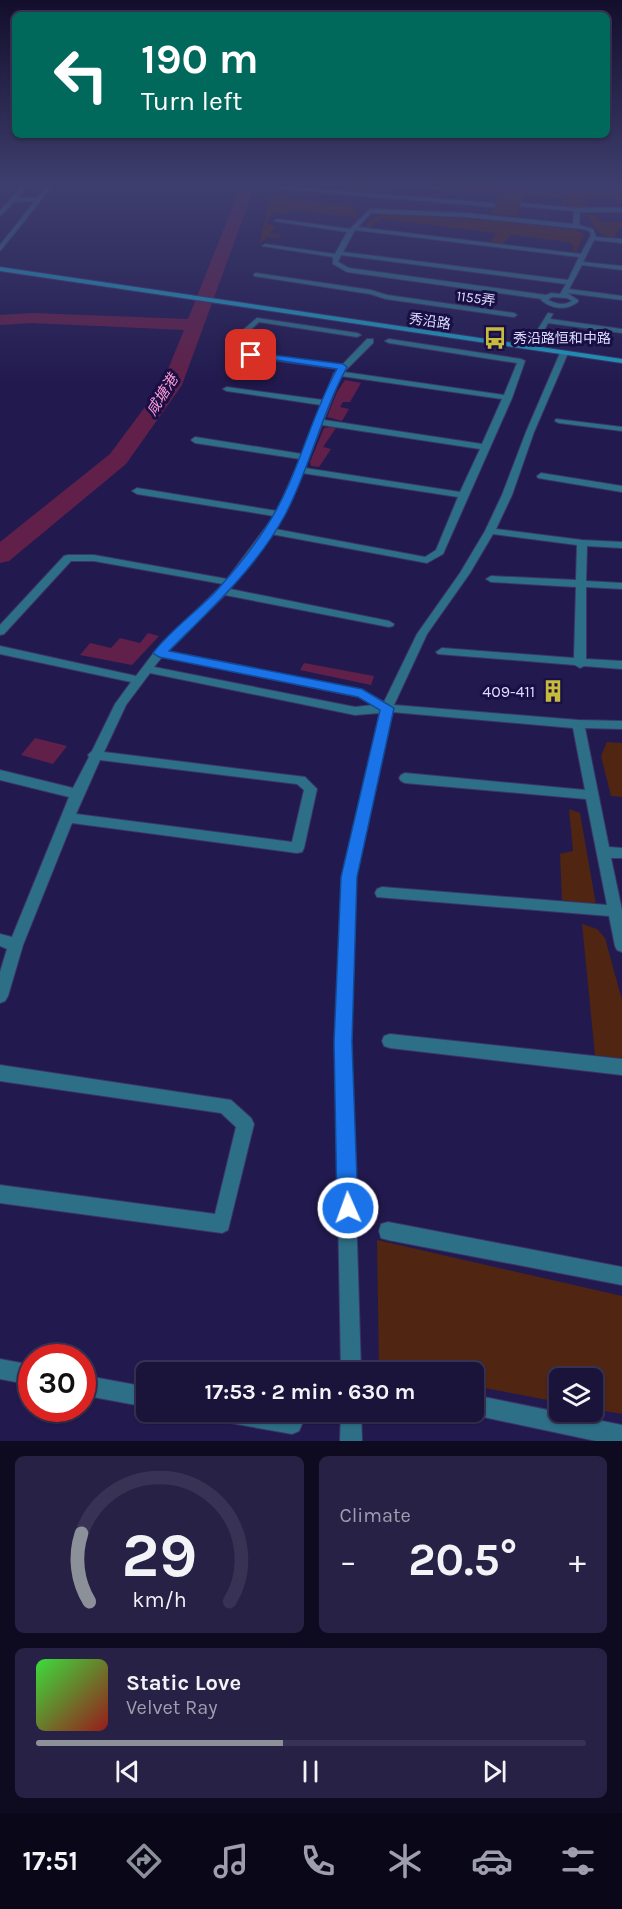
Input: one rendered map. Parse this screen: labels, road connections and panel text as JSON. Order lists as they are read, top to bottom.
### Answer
{
  "streets": {
    "main road": ["秀沿路"],
    "street": ["1155弄"]
  },
  "water": ["咸塘港"],
  "places": {
    "bus stop": ["秀沿路恒和中路"],
    "building": ["409-411"]
  },
  "page": {
    "turn": ["190 m", "Turn left"],
    "limit": "30",
    "trip": "17:53 · 2 min · 630 m",
    "tile": "Climate",
    "heat": ["−", "20.5°", "+"],
    "song": ["Static Love", "Velvet Ray"],
    "tabs": "17:51",
    "gauge": ["29", "km/h"]
  }
}
